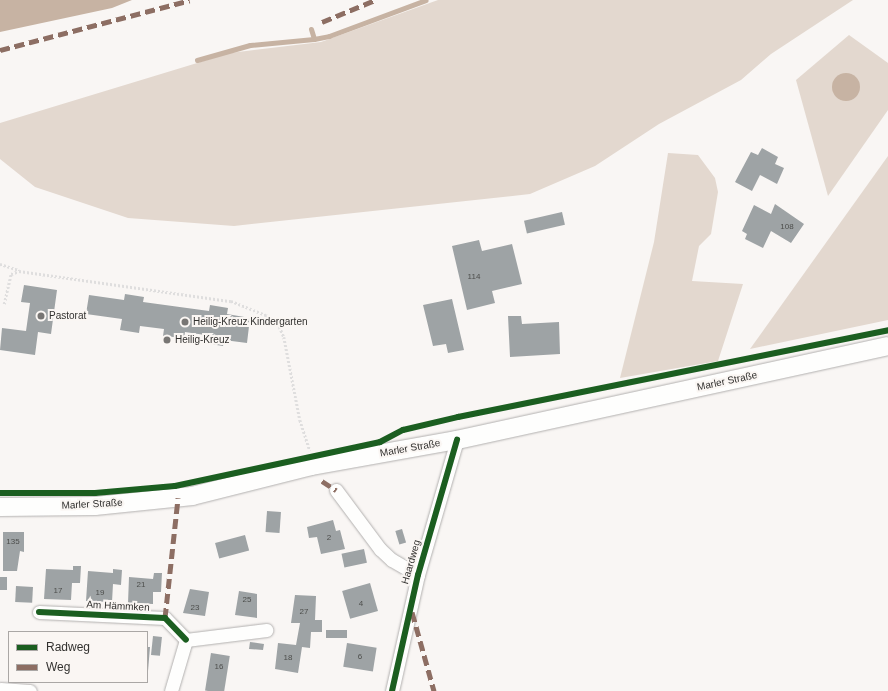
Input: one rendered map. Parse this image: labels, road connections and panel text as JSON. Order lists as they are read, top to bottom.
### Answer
{
  "streets": {
    "main road": ["Marler Straße"],
    "street": ["Haardweg", "Am Hämmken"]
  },
  "crossings": [
    ["Marler Straße", "Haardweg"]
  ],
  "places": ["Pastorat", "Heilig-Kreuz Kindergarten", "Heilig-Kreuz"],
  "house_numbers": [
    "108",
    "114",
    "2",
    "135",
    "21",
    "17",
    "19",
    "25",
    "4",
    "23",
    "27",
    "6",
    "18",
    "16"
  ],
  "legend": ["Radweg", "Weg"]
}
